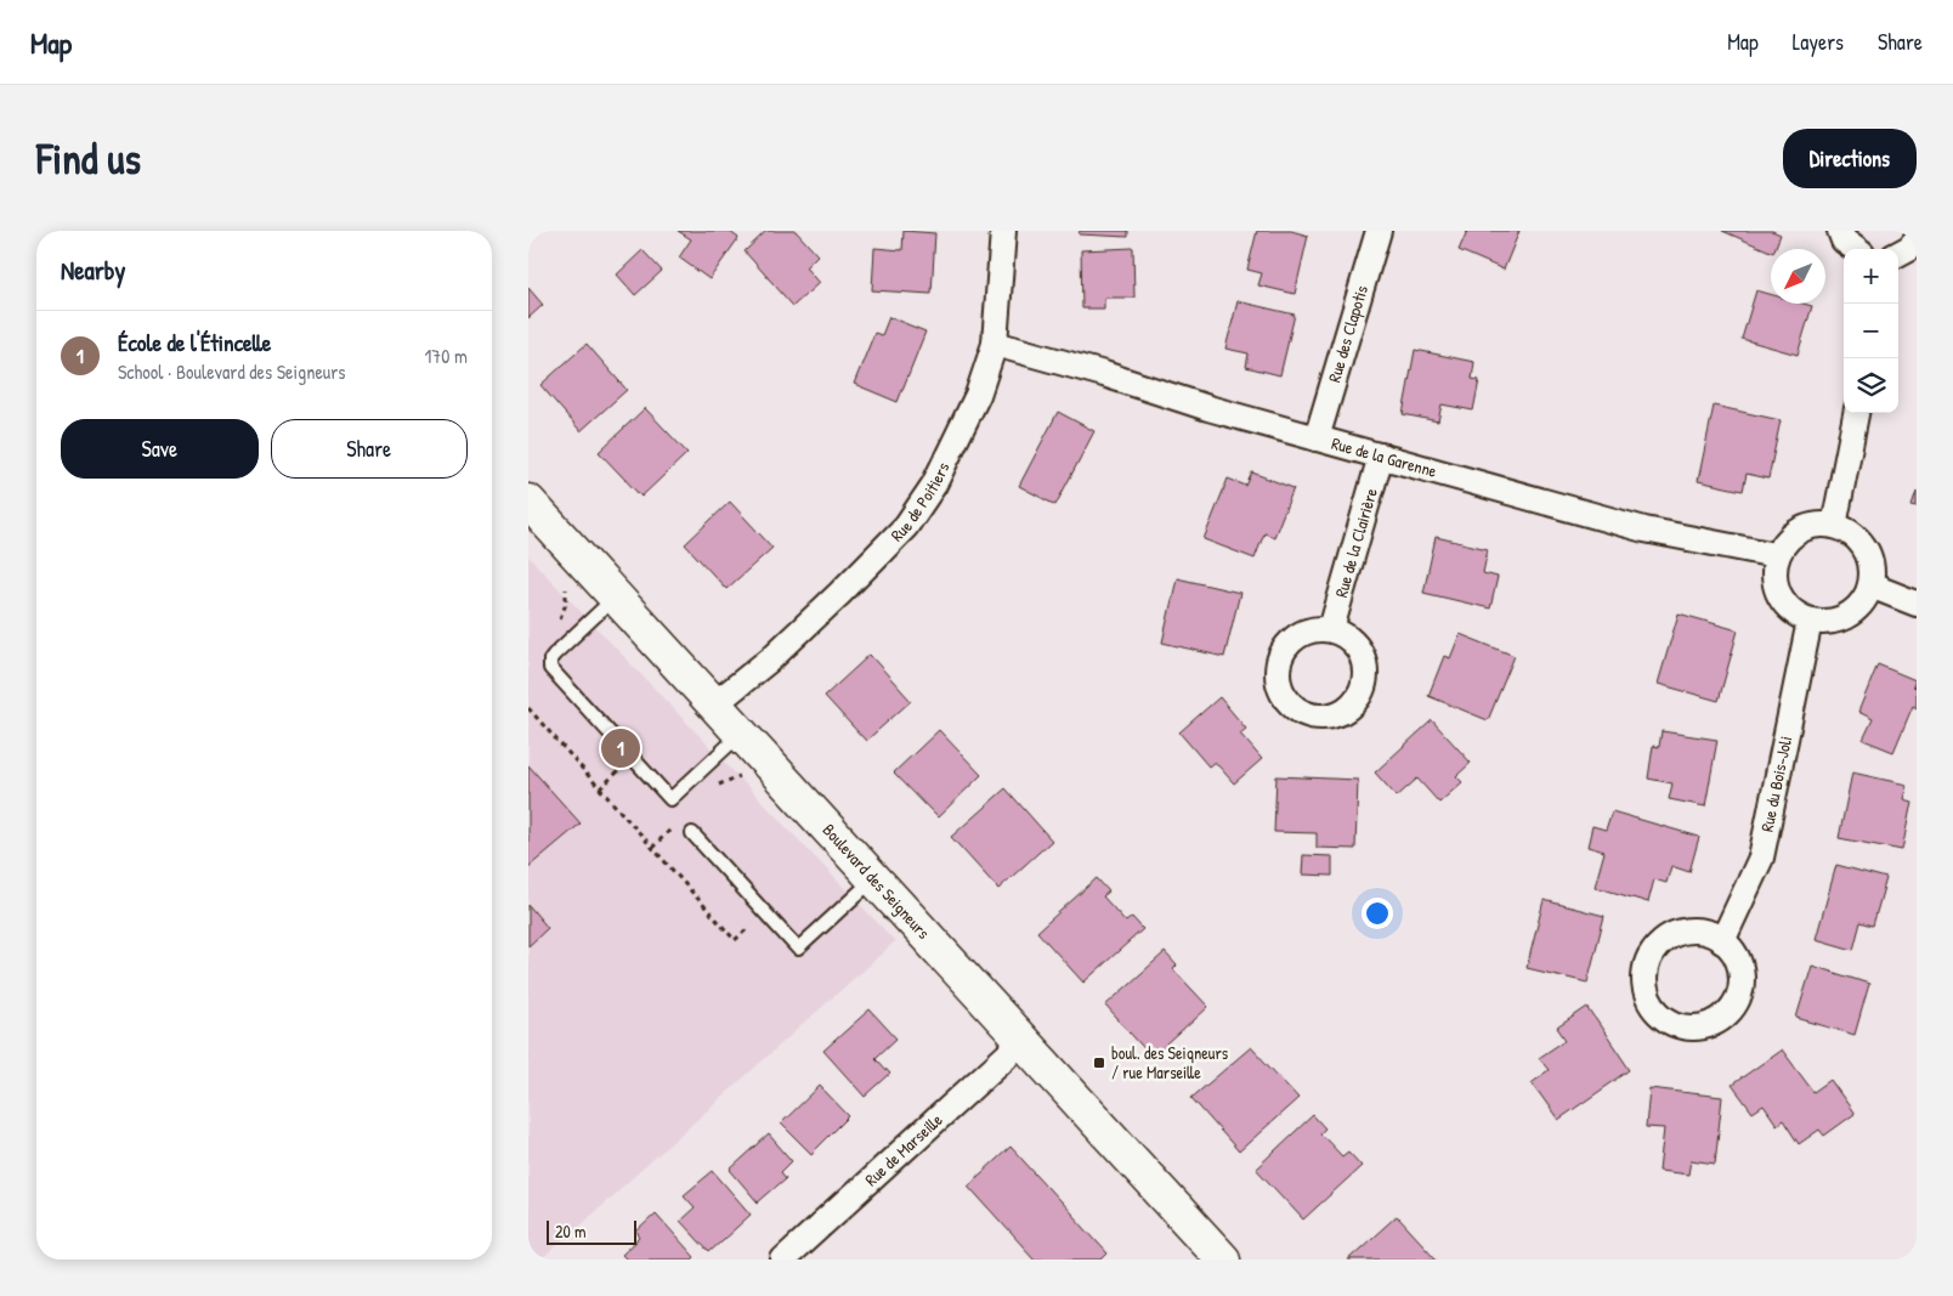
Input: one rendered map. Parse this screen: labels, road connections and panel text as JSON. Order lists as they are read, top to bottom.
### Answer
{
  "streets": {
    "street": [
      "Rue des Clapotis",
      "Rue de la Garenne",
      "Rue de Poitiers",
      "Rue de la Clairière",
      "Rue du Bois-Joli",
      "Boulevard des Seigneurs",
      "Rue de Marseille"
    ]
  },
  "crossings": [
    ["Rue des Clapotis", "Rue de la Garenne"],
    ["Rue de la Garenne", "Rue de Poitiers"],
    ["Rue de la Garenne", "Rue de la Clairière"],
    ["Rue de la Garenne", "Rue du Bois-Joli"],
    ["Rue de Poitiers", "Boulevard des Seigneurs"],
    ["Boulevard des Seigneurs", "Rue de Marseille"]
  ],
  "places": {
    "transit": ["boul. des Seigneurs / rue Marseille"]
  },
  "scale_bar": "20 m",
  "north": "bottom left",
  "page": {
    "header": "Map",
    "nav": ["Map", "Layers", "Share"],
    "buttons": [
      "Directions",
      ["Save", "Share"]
    ],
    "title": "Find us",
    "heading": "Nearby",
    "map_buttons": ["+", "−"],
    "list": [
      {
        "mark": "1",
        "name": "École de l'Étincelle",
        "note": "School · Boulevard des Seigneurs",
        "value": "170 m"
      }
    ],
    "pins": "1",
    "scale": "20 m"
  }
}
